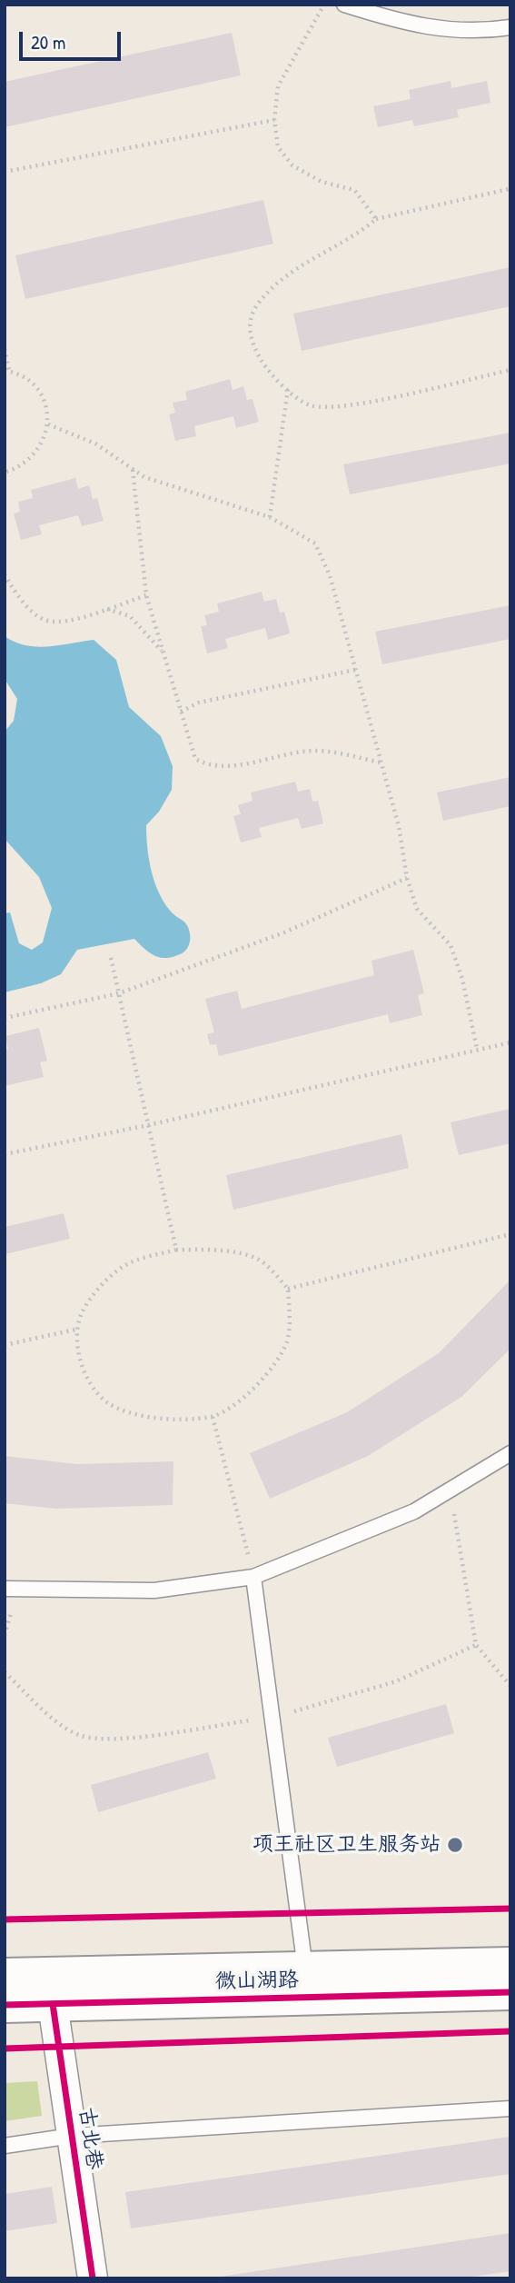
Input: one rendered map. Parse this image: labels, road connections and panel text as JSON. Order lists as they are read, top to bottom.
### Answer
{
  "streets": {
    "street": ["微山湖路", "古北巷"]
  },
  "crossings": [
    ["微山湖路", "古北巷"]
  ],
  "places": ["项王社区卫生服务站"],
  "scale_bar": "20 m"
}
